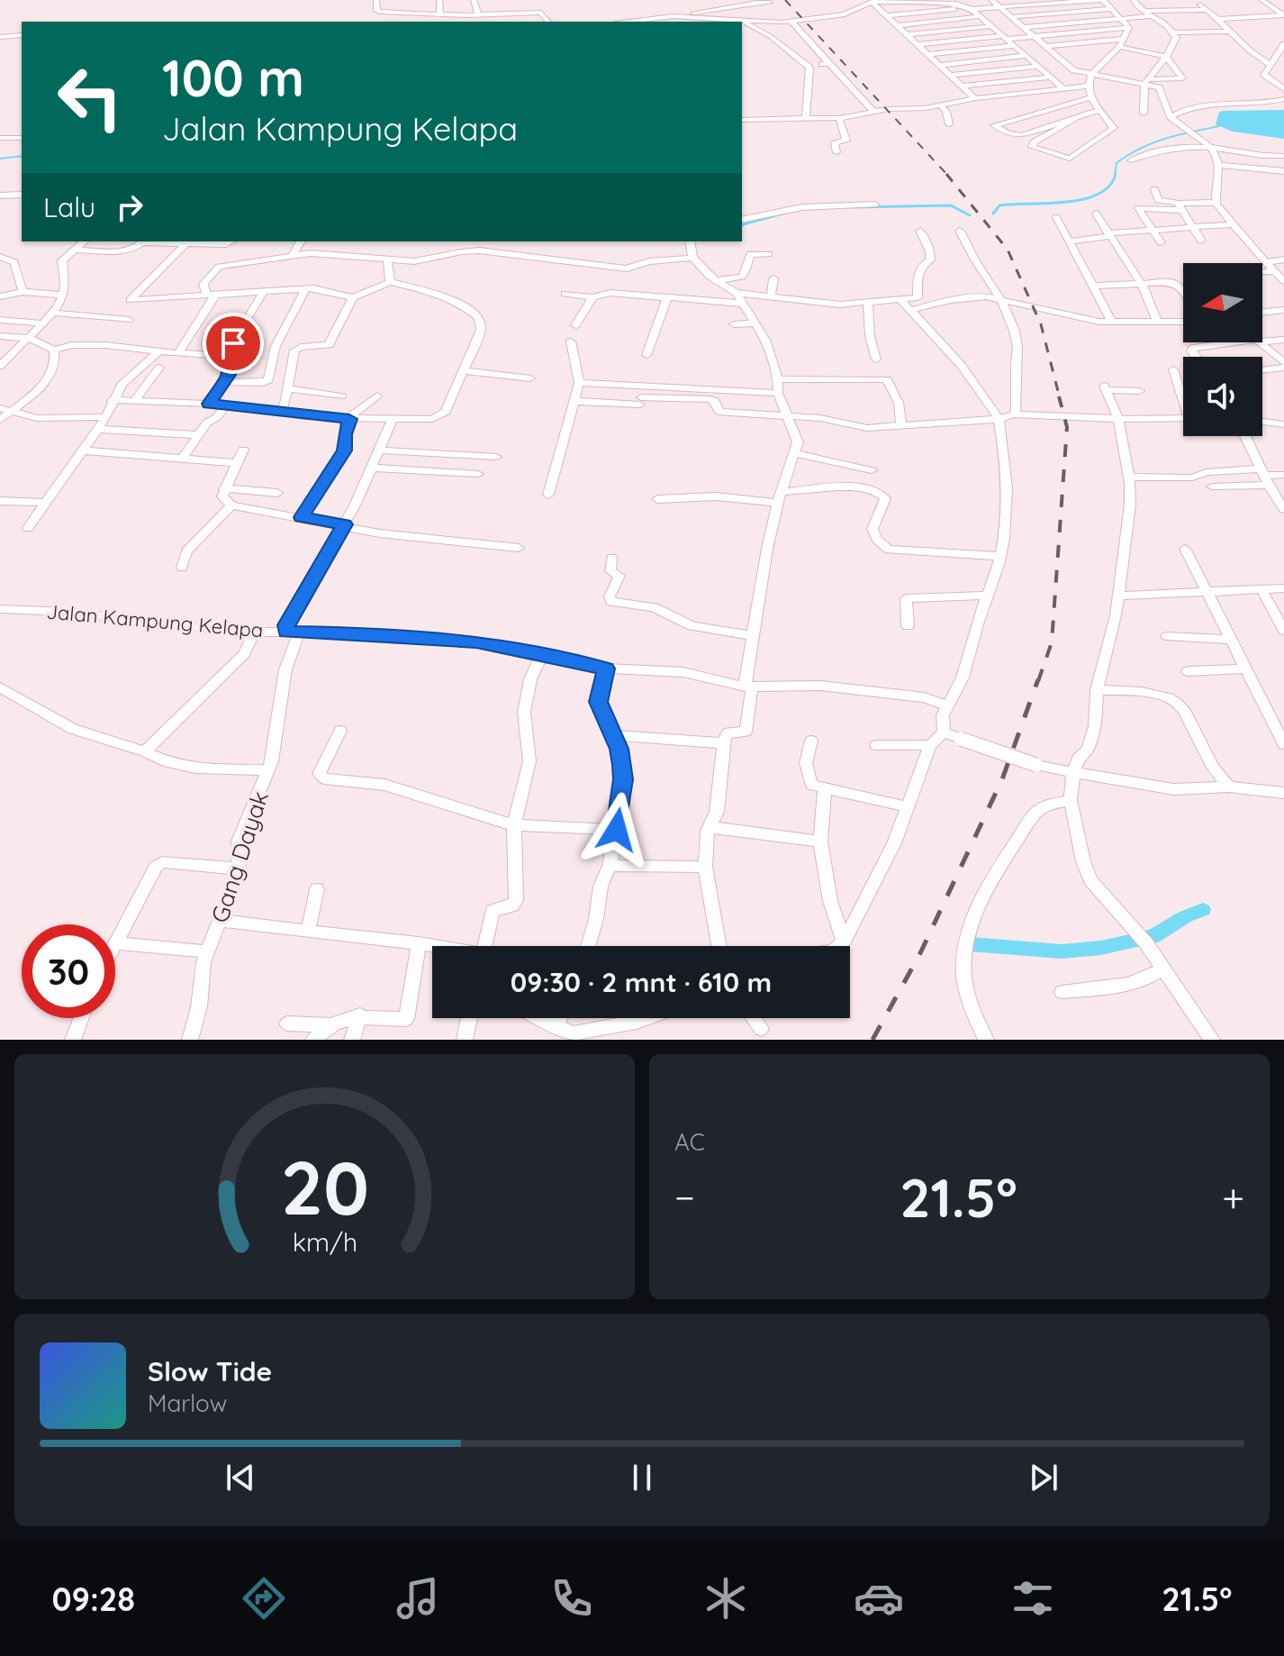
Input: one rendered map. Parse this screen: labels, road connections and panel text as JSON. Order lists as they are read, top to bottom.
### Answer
{
  "streets": {
    "street": ["Jalan Kampung Kelapa", "Gang Dayak"]
  },
  "crossings": [
    ["Jalan Kampung Kelapa", "Gang Dayak"]
  ],
  "north": "left",
  "page": {
    "turn": ["100 m", "Jalan Kampung Kelapa"],
    "then": "Lalu",
    "limit": "30",
    "trip": "09:30 · 2 mnt · 610 m",
    "tile": "AC",
    "heat": ["−", "21.5°", "+"],
    "song": ["Slow Tide", "Marlow"],
    "tabs": ["09:28", "21.5°"],
    "gauge": ["20", "km/h"]
  }
}
